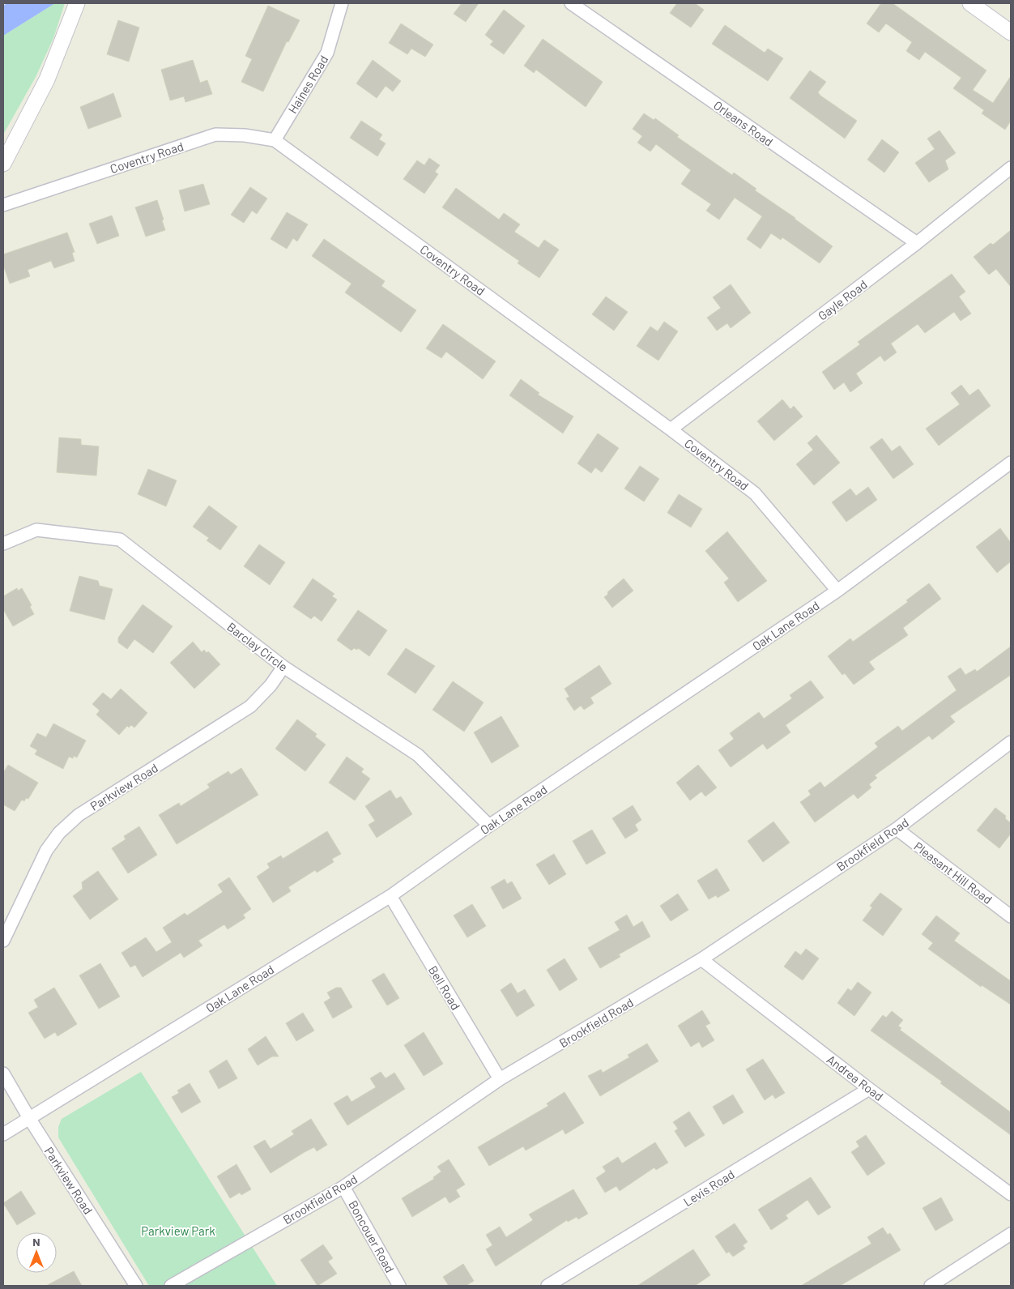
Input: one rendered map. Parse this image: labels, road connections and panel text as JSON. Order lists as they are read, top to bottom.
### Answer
{
  "streets": {
    "street": [
      "Haines Road",
      "Orleans Road",
      "Coventry Road",
      "Gayle Road",
      "Oak Lane Road",
      "Barclay Circle",
      "Parkview Road",
      "Brookfield Road",
      "Pleasant Hill Road",
      "Bell Road",
      "Andrea Road",
      "Levis Road",
      "Boncouer Road"
    ]
  },
  "crossings": [
    ["Haines Road", "Coventry Road"],
    ["Orleans Road", "Gayle Road"],
    ["Coventry Road", "Gayle Road"],
    ["Coventry Road", "Oak Lane Road"],
    ["Oak Lane Road", "Barclay Circle"],
    ["Oak Lane Road", "Parkview Road"],
    ["Oak Lane Road", "Bell Road"],
    ["Barclay Circle", "Parkview Road"],
    ["Brookfield Road", "Pleasant Hill Road"],
    ["Brookfield Road", "Bell Road"],
    ["Brookfield Road", "Andrea Road"],
    ["Brookfield Road", "Boncouer Road"],
    ["Andrea Road", "Levis Road"]
  ],
  "parks": ["Parkview Park"],
  "north": "top"
}
